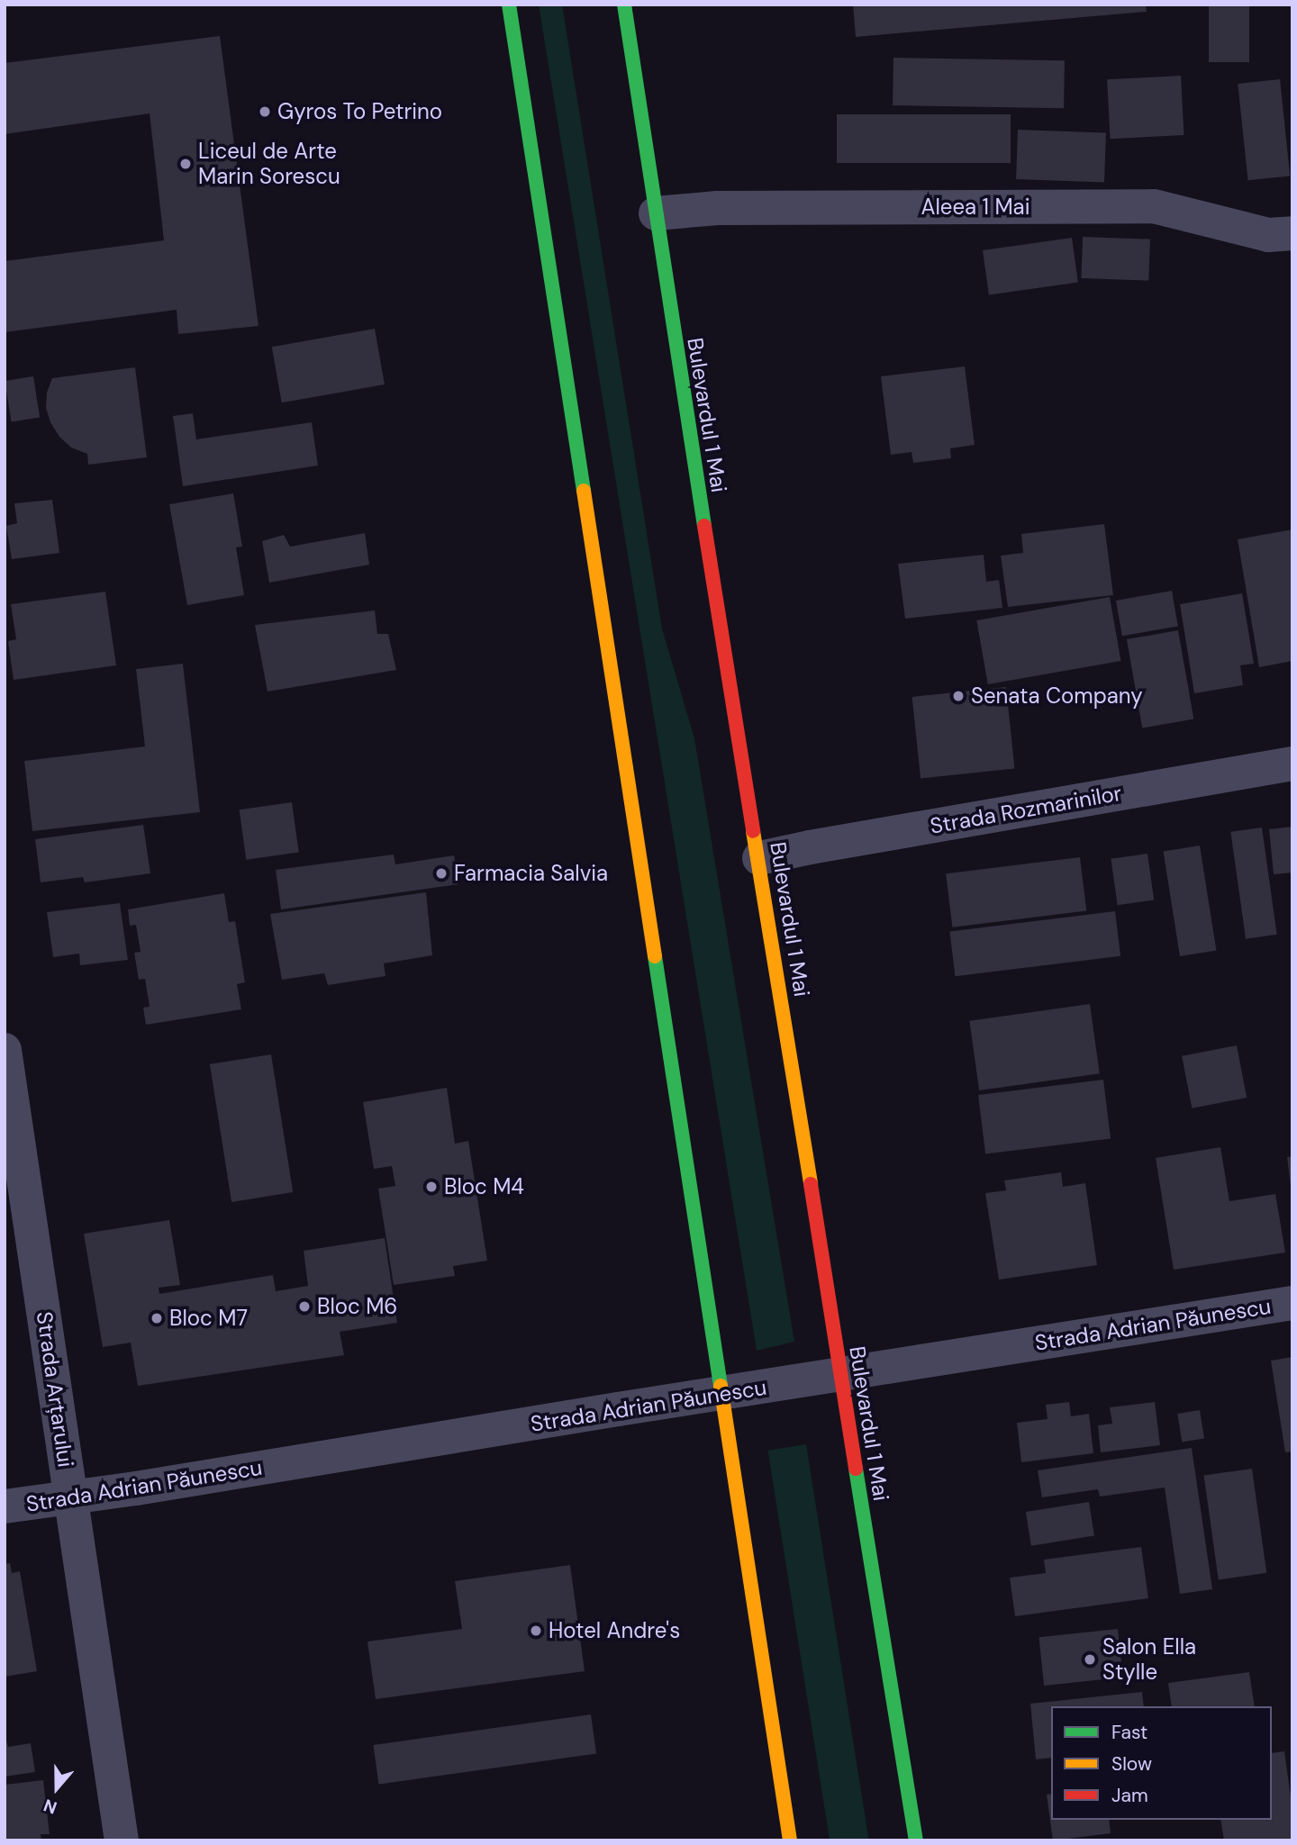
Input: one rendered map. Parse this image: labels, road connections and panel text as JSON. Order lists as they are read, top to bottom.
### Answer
{
  "streets": {
    "main road": ["Bulevardul 1 Mai"],
    "street": [
      "Aleea 1 Mai",
      "Strada Rozmarinilor",
      "Strada Adrian Păunescu",
      "Strada Arțarului"
    ]
  },
  "crossings": [
    ["Aleea 1 Mai", "Bulevardul 1 Mai"],
    ["Bulevardul 1 Mai", "Strada Rozmarinilor"],
    ["Bulevardul 1 Mai", "Strada Adrian Păunescu"],
    ["Strada Adrian Păunescu", "Strada Arțarului"]
  ],
  "places": [
    "Gyros To Petrino",
    "Liceul de Arte Marin Sorescu",
    "Senata Company",
    "Farmacia Salvia",
    "Bloc M4",
    "Bloc M6",
    "Bloc M7",
    "Hotel Andre's",
    "Salon Ella Stylle"
  ],
  "legend": ["Fast", "Slow", "Jam"],
  "north": "bottom"
}
